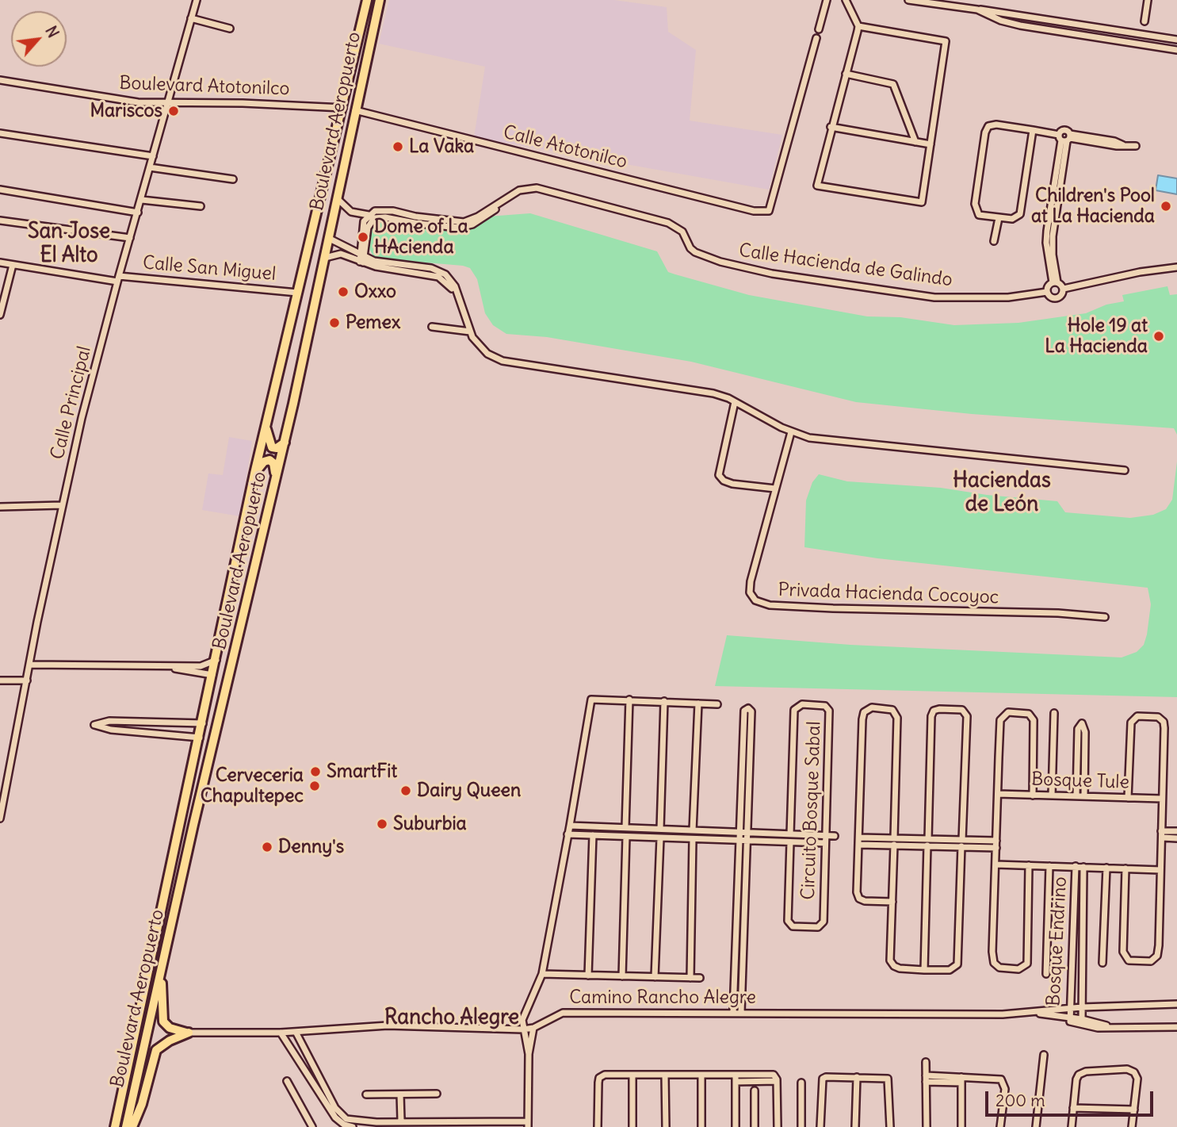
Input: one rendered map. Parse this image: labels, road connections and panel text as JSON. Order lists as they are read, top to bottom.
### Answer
{
  "streets": {
    "highway": ["Boulevard Aeropuerto"],
    "street": [
      "Boulevard Atotonilco",
      "Calle Atotonilco",
      "Calle Hacienda de Galindo",
      "Calle San Miguel",
      "Calle Principal",
      "Privada Hacienda Cocoyoc",
      "Bosque Tule",
      "Circuito Bosque Sabal",
      "Bosque Endrino",
      "Camino Rancho Alegre"
    ]
  },
  "crossings": [
    ["Boulevard Atotonilco", "Boulevard Aeropuerto"],
    ["Boulevard Atotonilco", "Calle Principal"],
    ["Boulevard Aeropuerto", "Calle Atotonilco"],
    ["Boulevard Aeropuerto", "Calle San Miguel"],
    ["Calle San Miguel", "Calle Principal"]
  ],
  "districts": ["San Jose El Alto", "Haciendas de León", "Rancho Alegre"],
  "places": [
    "Mariscos",
    "La Vaka",
    "Children's Pool at La Hacienda",
    "Dome of La HAcienda",
    "Oxxo",
    "Pemex",
    "Hole 19 at La Hacienda",
    "SmartFit",
    "Cerveceria Chapultepec",
    "Dairy Queen",
    "Suburbia",
    "Denny's"
  ],
  "scale_bar": "200 m",
  "north": "top right"
}
